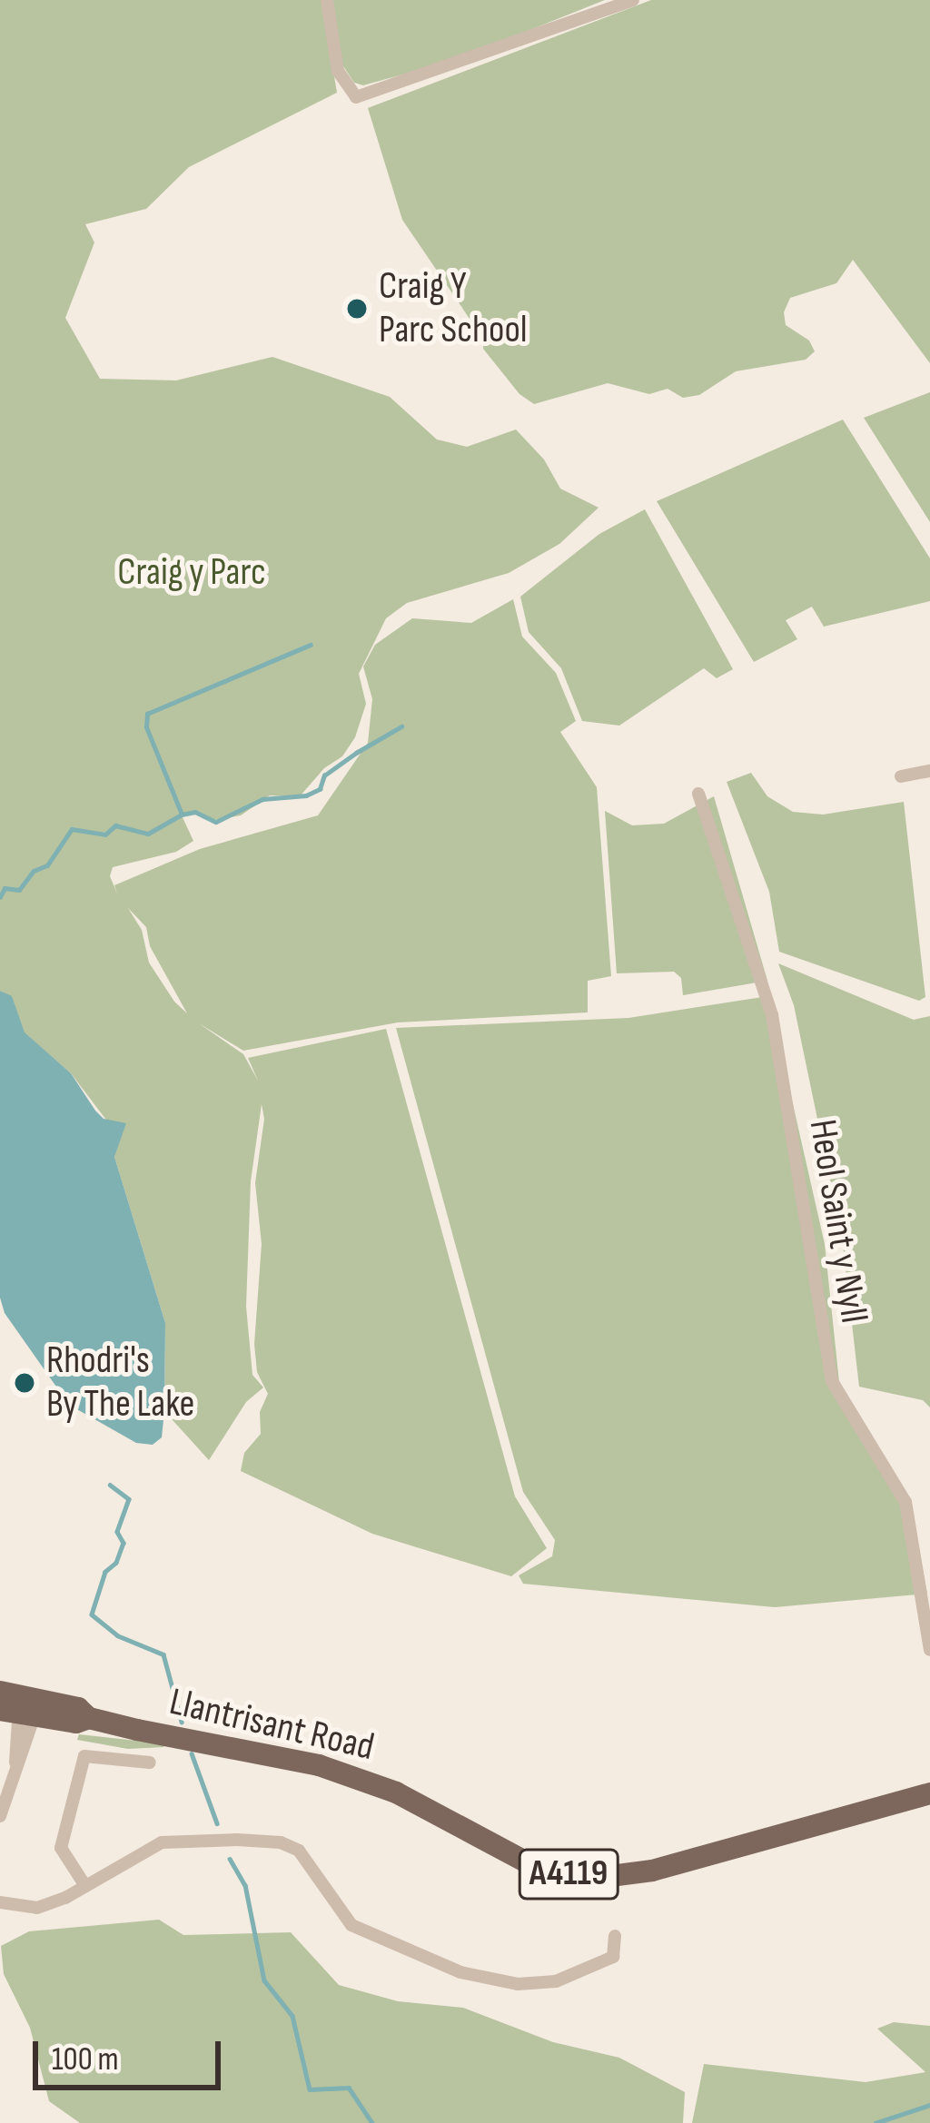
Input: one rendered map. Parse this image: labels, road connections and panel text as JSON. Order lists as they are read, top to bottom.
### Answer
{
  "streets": {
    "main road": ["Llantrisant Road", "A4119"],
    "street": ["Heol Saint y Nyll"]
  },
  "parks": ["Craig y Parc"],
  "places": ["Craig Y Parc School", "Rhodri's By The Lake"],
  "scale_bar": "100 m"
}
